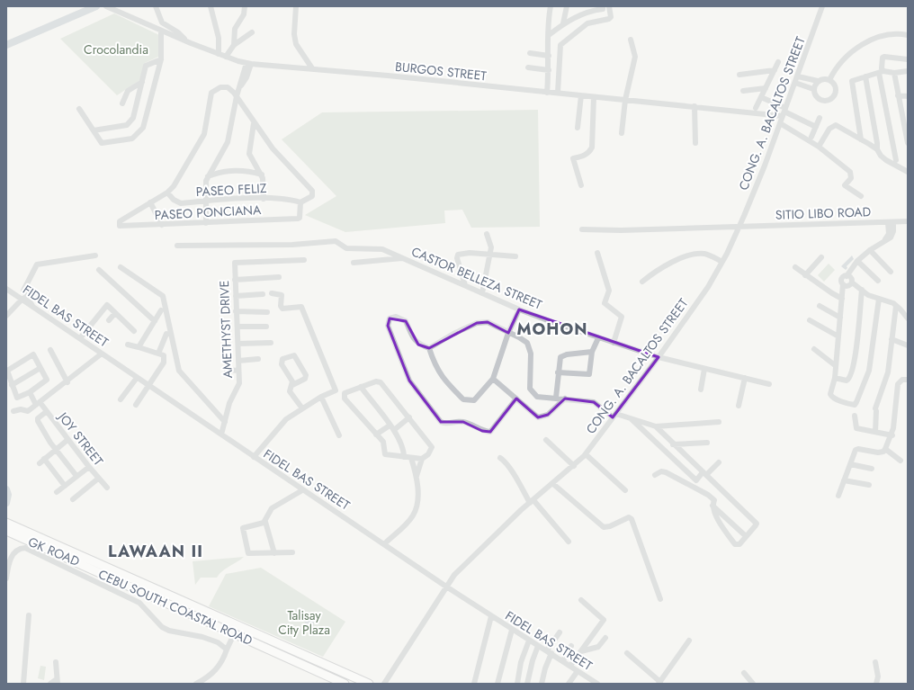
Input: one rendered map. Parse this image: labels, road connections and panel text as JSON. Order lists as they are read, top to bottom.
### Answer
{
  "streets": {
    "highway": ["CEBU SOUTH COASTAL ROAD"],
    "street": [
      "BURGOS STREET",
      "CONG. A. BACALTOS STREET",
      "PASEO FELIZ",
      "PASEO PONCIANA",
      "SITIO LIBO ROAD",
      "CASTOR BELLEZA STREET",
      "FIDEL BAS STREET",
      "AMETHYST DRIVE",
      "JOY STREET",
      "GK ROAD"
    ]
  },
  "crossings": [
    ["BURGOS STREET", "CONG. A. BACALTOS STREET"],
    ["CONG. A. BACALTOS STREET", "SITIO LIBO ROAD"],
    ["CONG. A. BACALTOS STREET", "CASTOR BELLEZA STREET"],
    ["CONG. A. BACALTOS STREET", "FIDEL BAS STREET"],
    ["PASEO FELIZ", "PASEO PONCIANA"],
    ["FIDEL BAS STREET", "AMETHYST DRIVE"]
  ],
  "districts": ["MOHON", "LAWAAN II"],
  "parks": ["Crocolandia", "Talisay City Plaza"]
}
